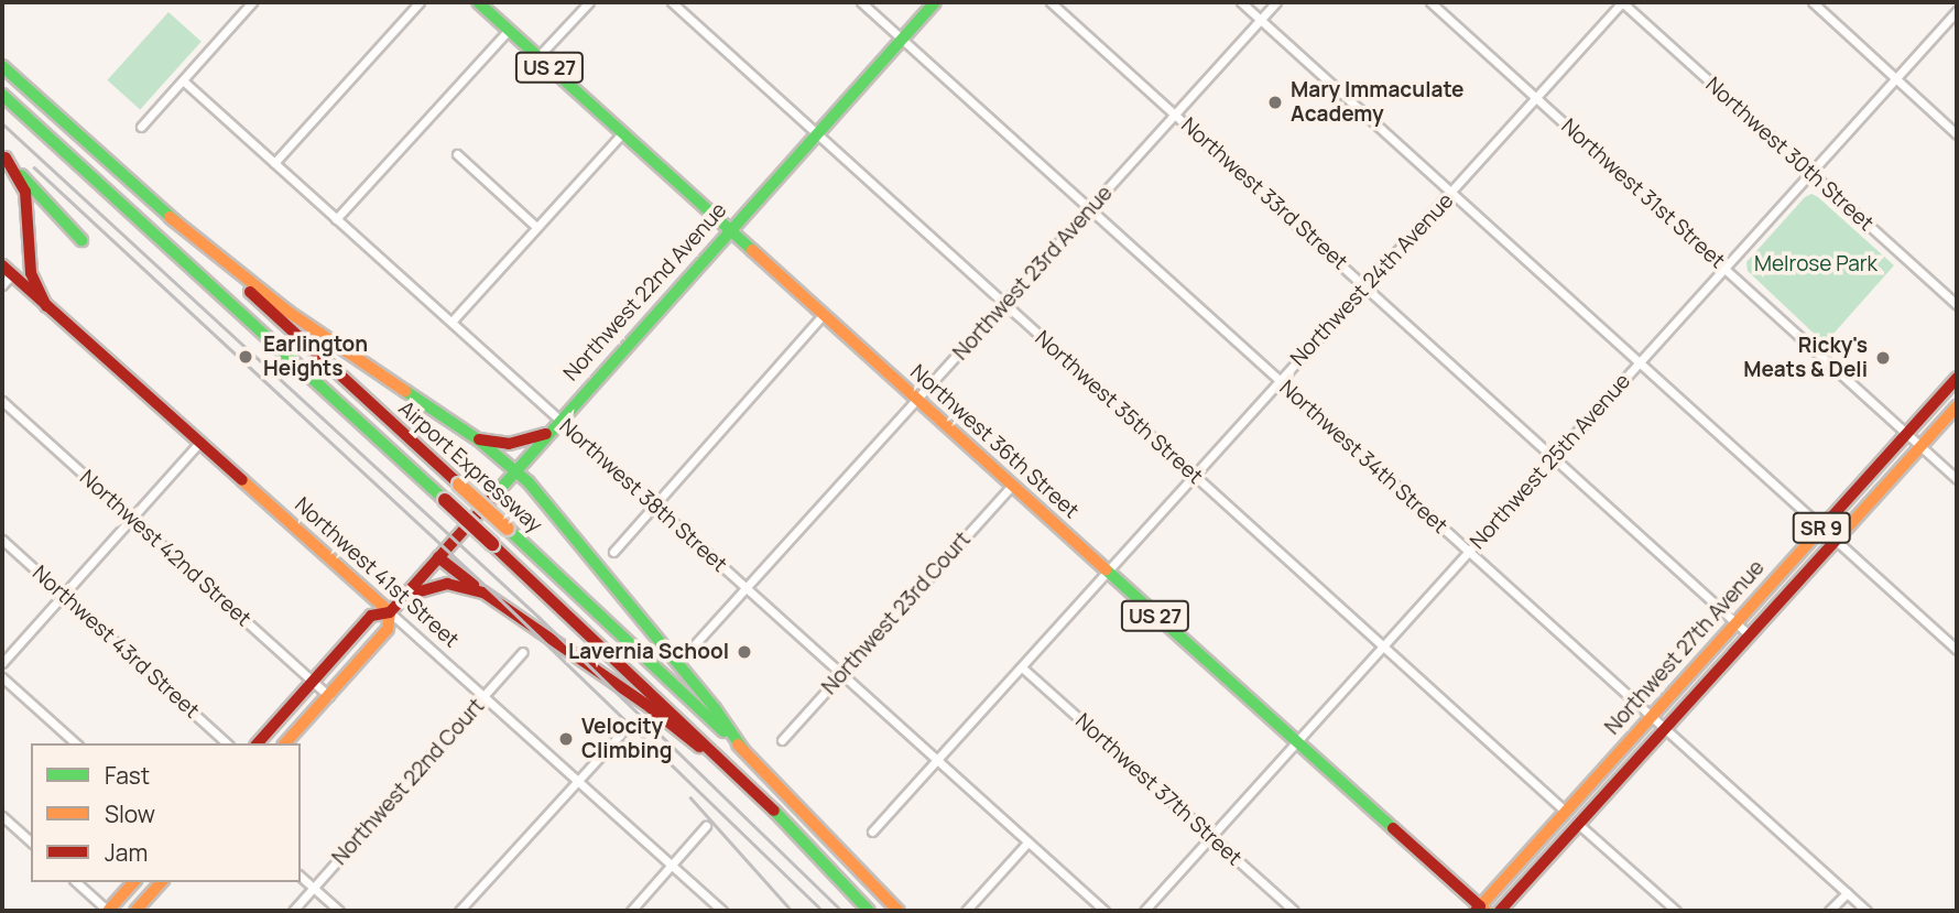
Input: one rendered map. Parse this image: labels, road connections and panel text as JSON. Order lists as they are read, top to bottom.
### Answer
{
  "streets": {
    "main road": [
      "US 27",
      "Northwest 22nd Avenue",
      "Northwest 36th Street",
      "Airport Expressway",
      "SR 9",
      "Northwest 41st Street",
      "Northwest 27th Avenue"
    ],
    "street": [
      "Northwest 30th Street",
      "Northwest 33rd Street",
      "Northwest 31st Street",
      "Northwest 23rd Avenue",
      "Northwest 24th Avenue",
      "Northwest 35th Street",
      "Northwest 34th Street",
      "Northwest 25th Avenue",
      "Northwest 38th Street",
      "Northwest 42nd Street",
      "Northwest 23rd Court",
      "Northwest 43rd Street",
      "Northwest 22nd Court",
      "Northwest 37th Street"
    ]
  },
  "crossings": [
    ["Northwest 30th Street", "Northwest 24th Avenue"],
    ["Northwest 30th Street", "Northwest 25th Avenue"],
    ["Northwest 33rd Street", "Northwest 23rd Avenue"],
    ["Northwest 33rd Street", "Northwest 24th Avenue"],
    ["Northwest 33rd Street", "Northwest 25th Avenue"],
    ["Northwest 33rd Street", "Northwest 27th Avenue"],
    ["Northwest 31st Street", "Northwest 24th Avenue"],
    ["Northwest 31st Street", "Northwest 25th Avenue"],
    ["Northwest 31st Street", "Northwest 27th Avenue"],
    ["Northwest 23rd Avenue", "Northwest 35th Street"],
    ["Northwest 23rd Avenue", "Northwest 36th Street"],
    ["Northwest 23rd Avenue", "Northwest 34th Street"],
    ["Northwest 23rd Avenue", "Northwest 38th Street"],
    ["Northwest 24th Avenue", "Northwest 35th Street"],
    ["Northwest 24th Avenue", "Northwest 36th Street"],
    ["Northwest 24th Avenue", "Northwest 34th Street"],
    ["Northwest 24th Avenue", "Northwest 38th Street"],
    ["Northwest 24th Avenue", "Northwest 37th Street"],
    ["Northwest 22nd Avenue", "Northwest 35th Street"],
    ["Northwest 22nd Avenue", "Northwest 36th Street"],
    ["Northwest 22nd Avenue", "Northwest 34th Street"],
    ["Northwest 22nd Avenue", "Northwest 38th Street"],
    ["Northwest 22nd Avenue", "Northwest 42nd Street"],
    ["Northwest 22nd Avenue", "Northwest 41st Street"],
    ["Northwest 35th Street", "Northwest 25th Avenue"],
    ["Northwest 35th Street", "Northwest 27th Avenue"],
    ["Northwest 36th Street", "Northwest 25th Avenue"],
    ["Northwest 36th Street", "Northwest 23rd Court"],
    ["Northwest 36th Street", "Northwest 27th Avenue"],
    ["Northwest 34th Street", "Northwest 25th Avenue"],
    ["Northwest 34th Street", "Northwest 27th Avenue"],
    ["Northwest 25th Avenue", "Northwest 37th Street"],
    ["Northwest 38th Street", "Northwest 23rd Court"],
    ["Northwest 41st Street", "Northwest 22nd Court"]
  ],
  "parks": ["Melrose Park"],
  "places": [
    "Mary Immaculate Academy",
    "Earlington Heights",
    "Ricky's Meats & Deli",
    "Lavernia School",
    "Velocity Climbing"
  ],
  "legend": ["Fast", "Slow", "Jam"]
}
